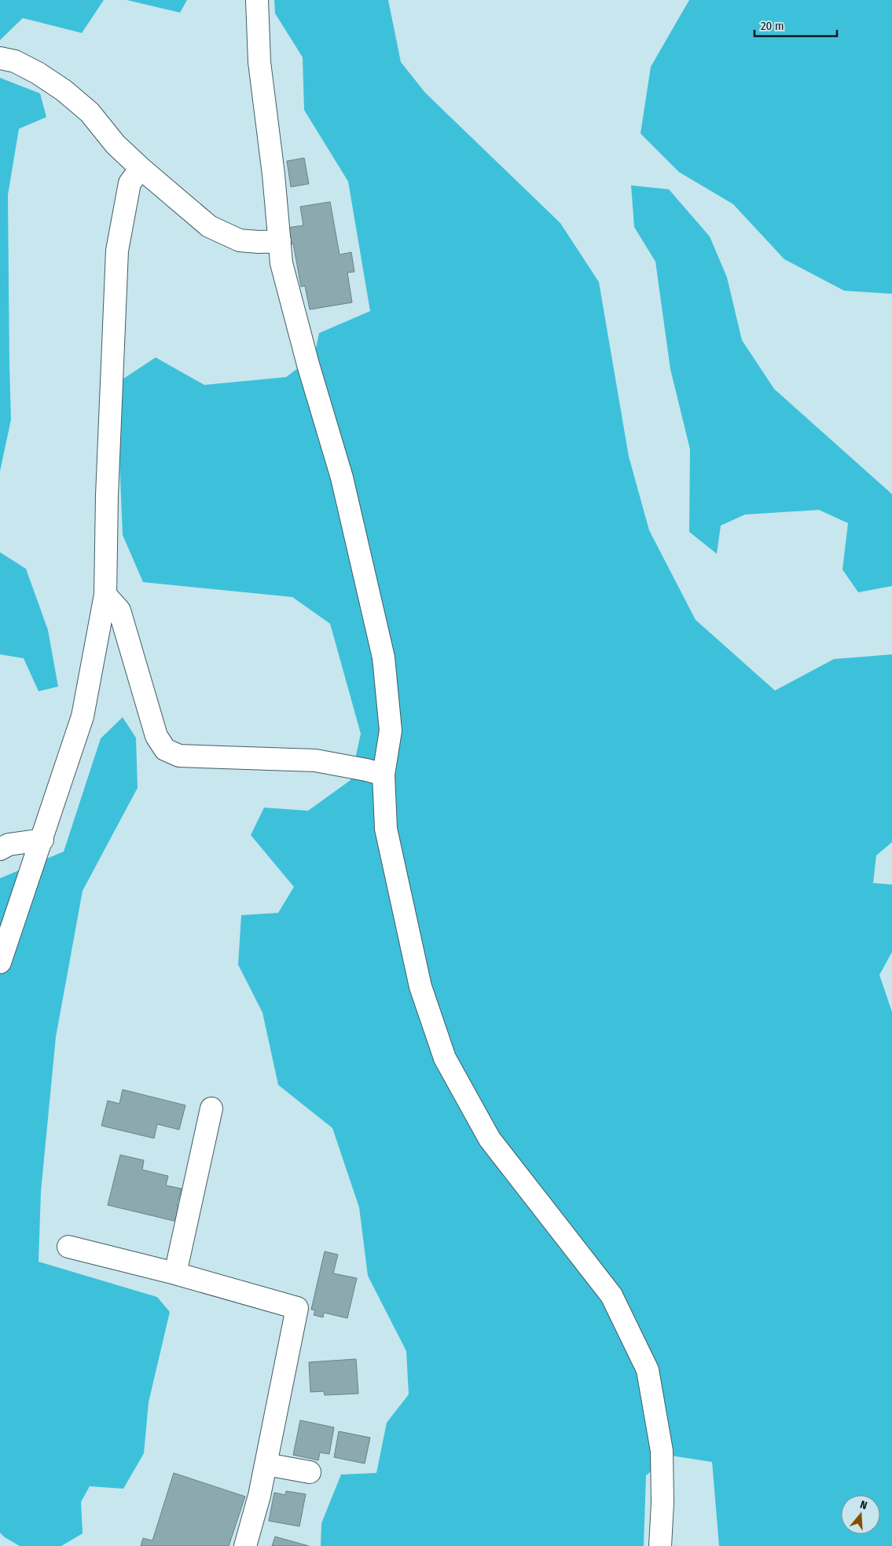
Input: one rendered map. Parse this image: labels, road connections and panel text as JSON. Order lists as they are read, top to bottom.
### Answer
{
  "scale_bar": "20 m",
  "north": "top"
}
